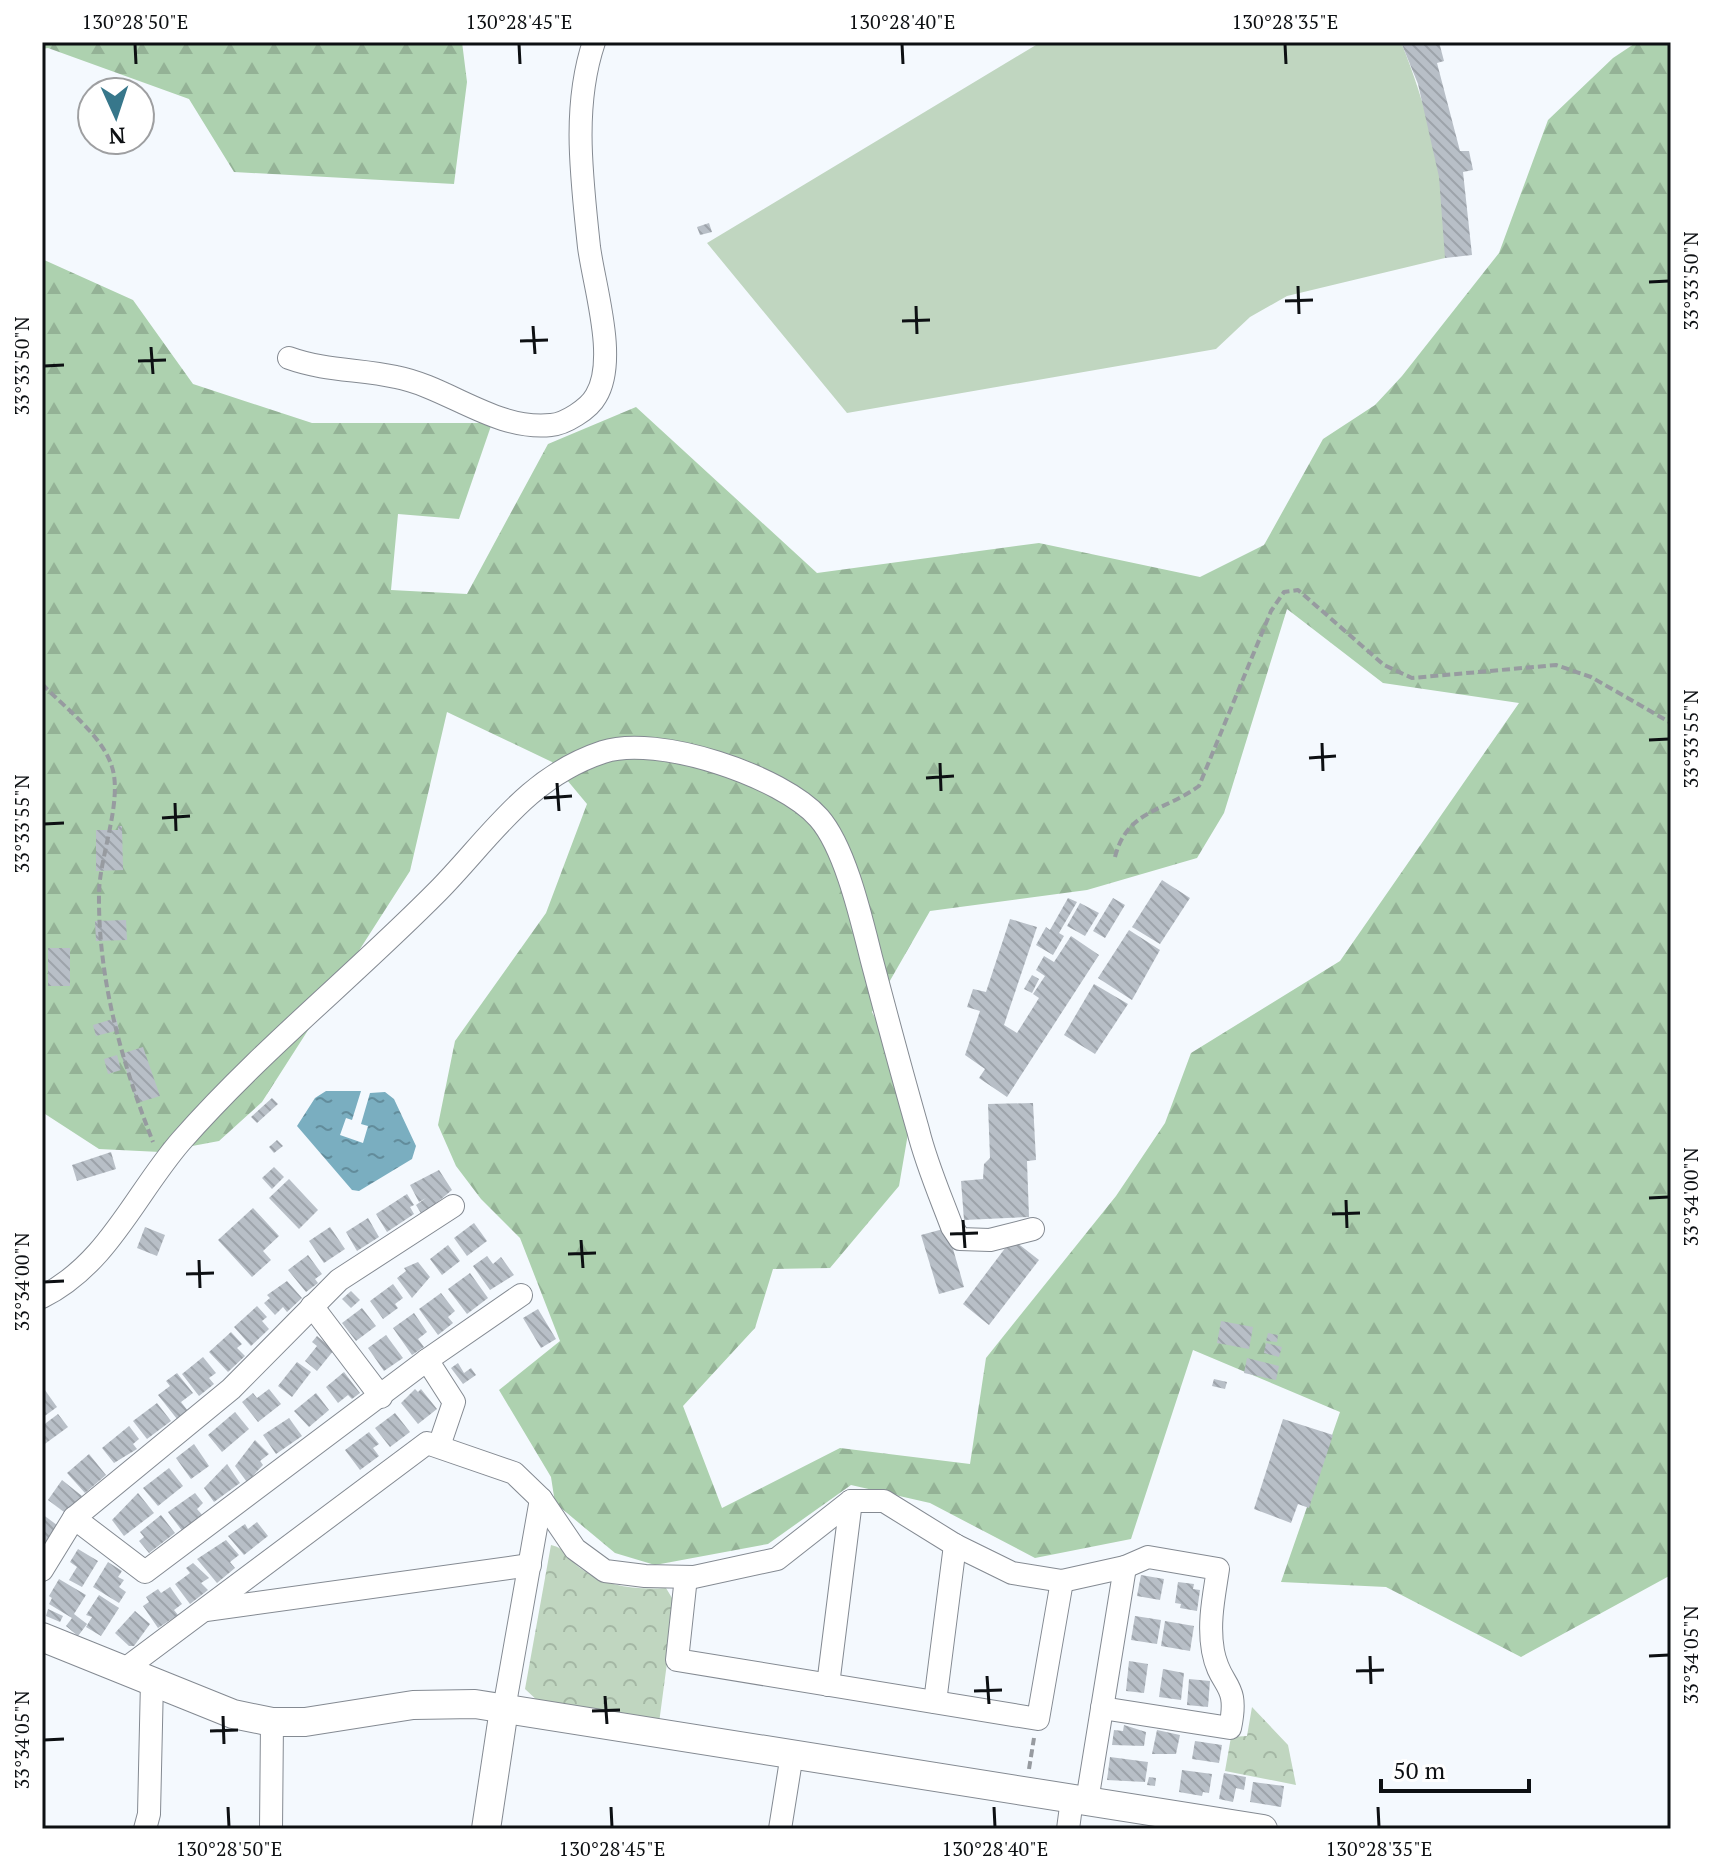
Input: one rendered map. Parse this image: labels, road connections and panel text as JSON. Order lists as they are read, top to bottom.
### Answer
{
  "scale_bar": "50 m",
  "north": "bottom",
  "coordinates": [
    "130°28'50\"E",
    "130°28'45\"E",
    "130°28'40\"E",
    "130°28'35\"E",
    "33°33'50\"N",
    "33°33'55\"N",
    "33°34'00\"N",
    "33°34'05\"N"
  ]
}
